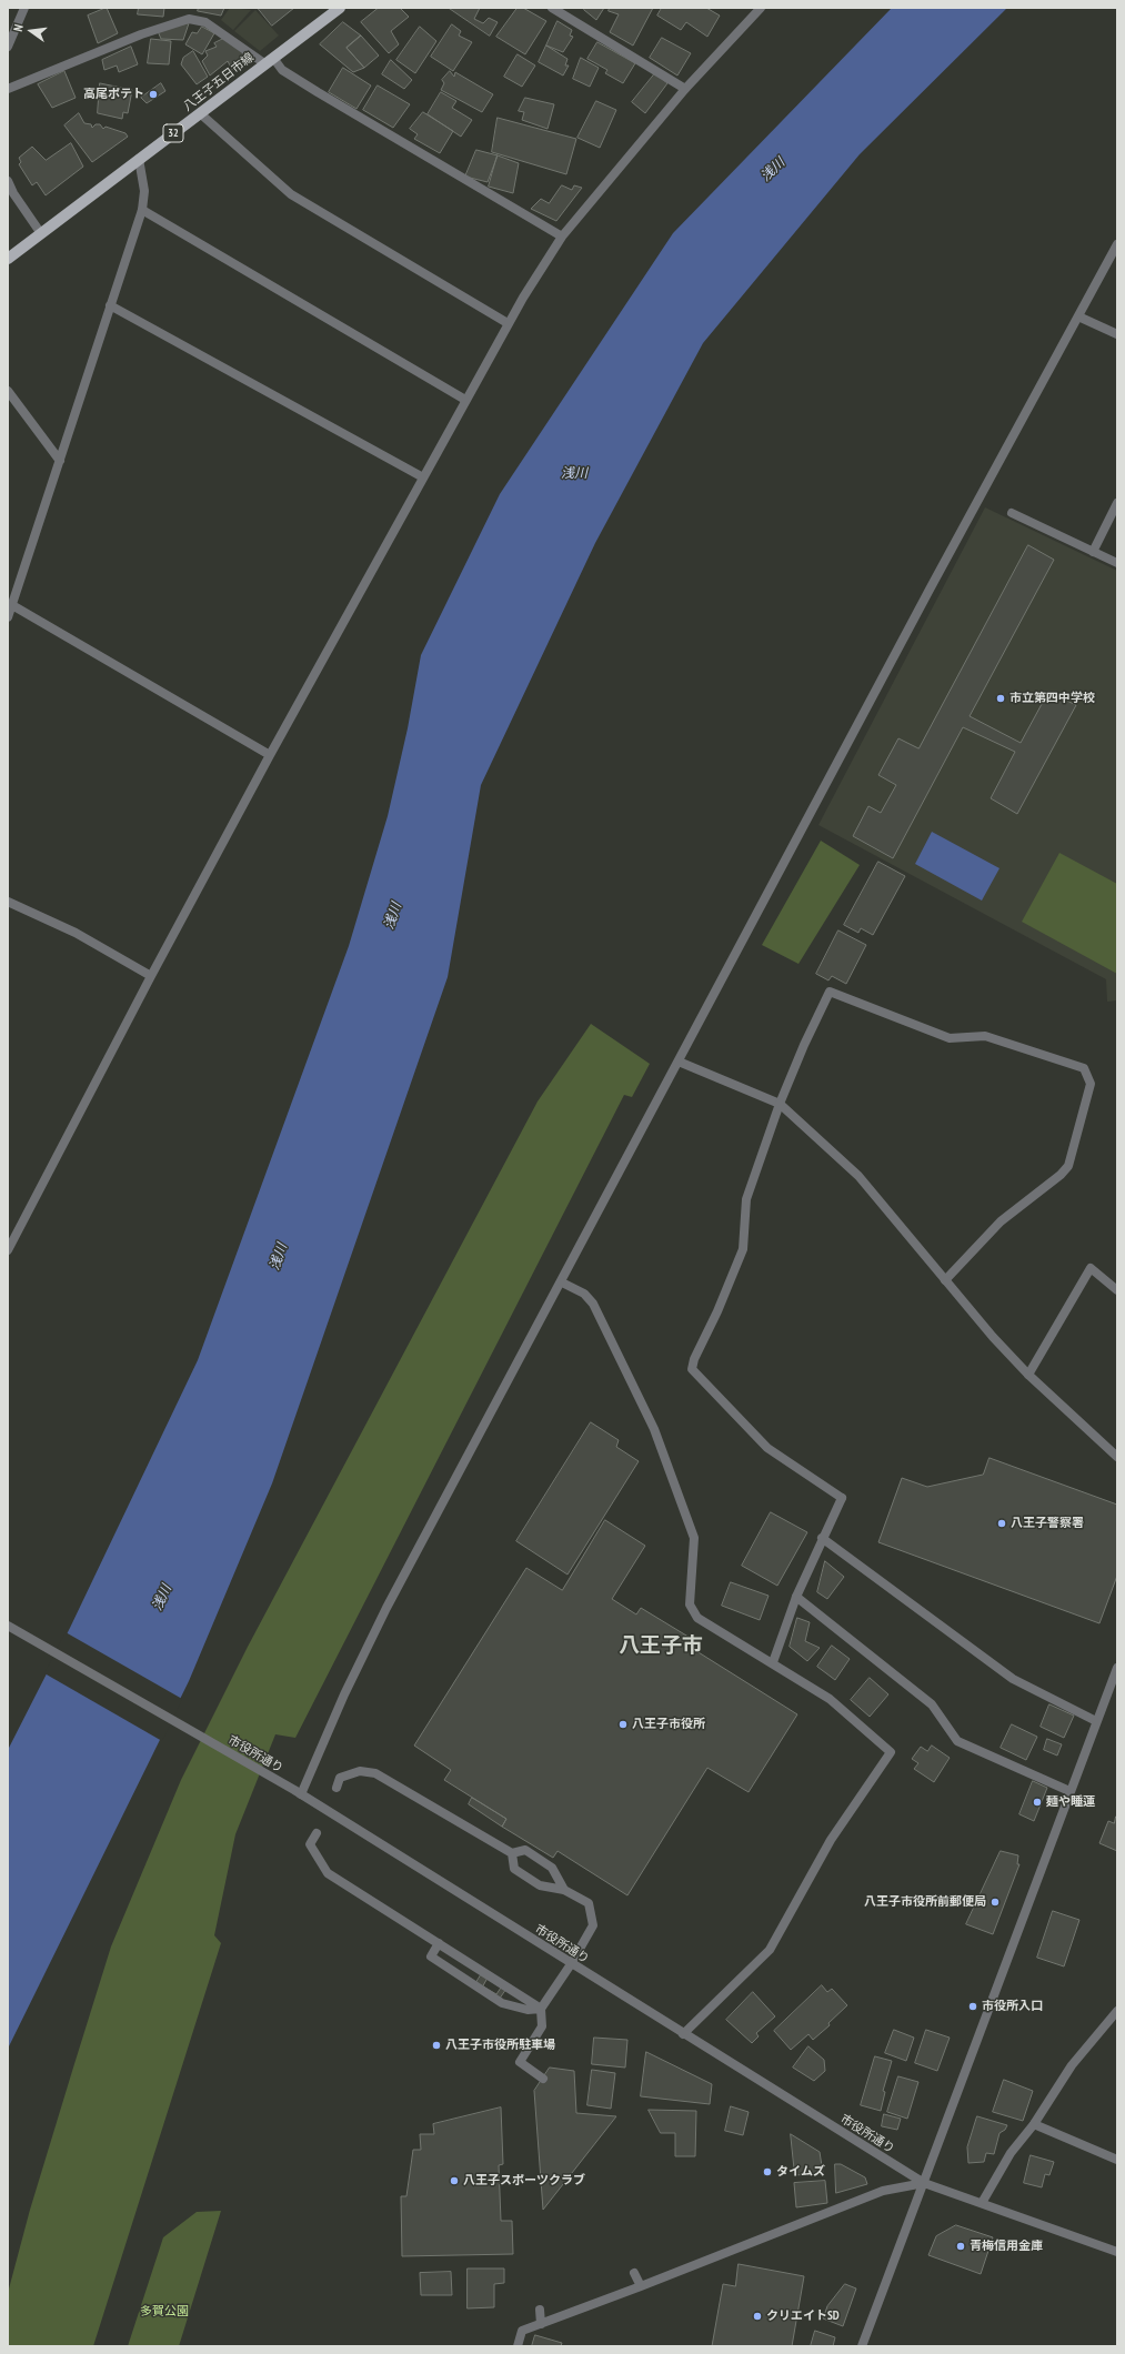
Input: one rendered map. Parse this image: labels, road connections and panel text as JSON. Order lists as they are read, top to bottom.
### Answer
{
  "streets": {
    "main road": ["八王子五日市線", "32"],
    "street": ["市役所通り"]
  },
  "districts": ["八王子市"],
  "water": ["浅川"],
  "parks": ["多賀公園"],
  "places": [
    "高尾ポテト",
    "市立第四中学校",
    "八王子警察署",
    "八王子市役所",
    "麺や睡蓮",
    "八王子市役所前郵便局",
    "市役所入口",
    "八王子市役所駐車場",
    "タイムズ",
    "八王子スポーツクラブ",
    "青梅信用金庫",
    "クリエイトSD"
  ],
  "north": "left"
}
